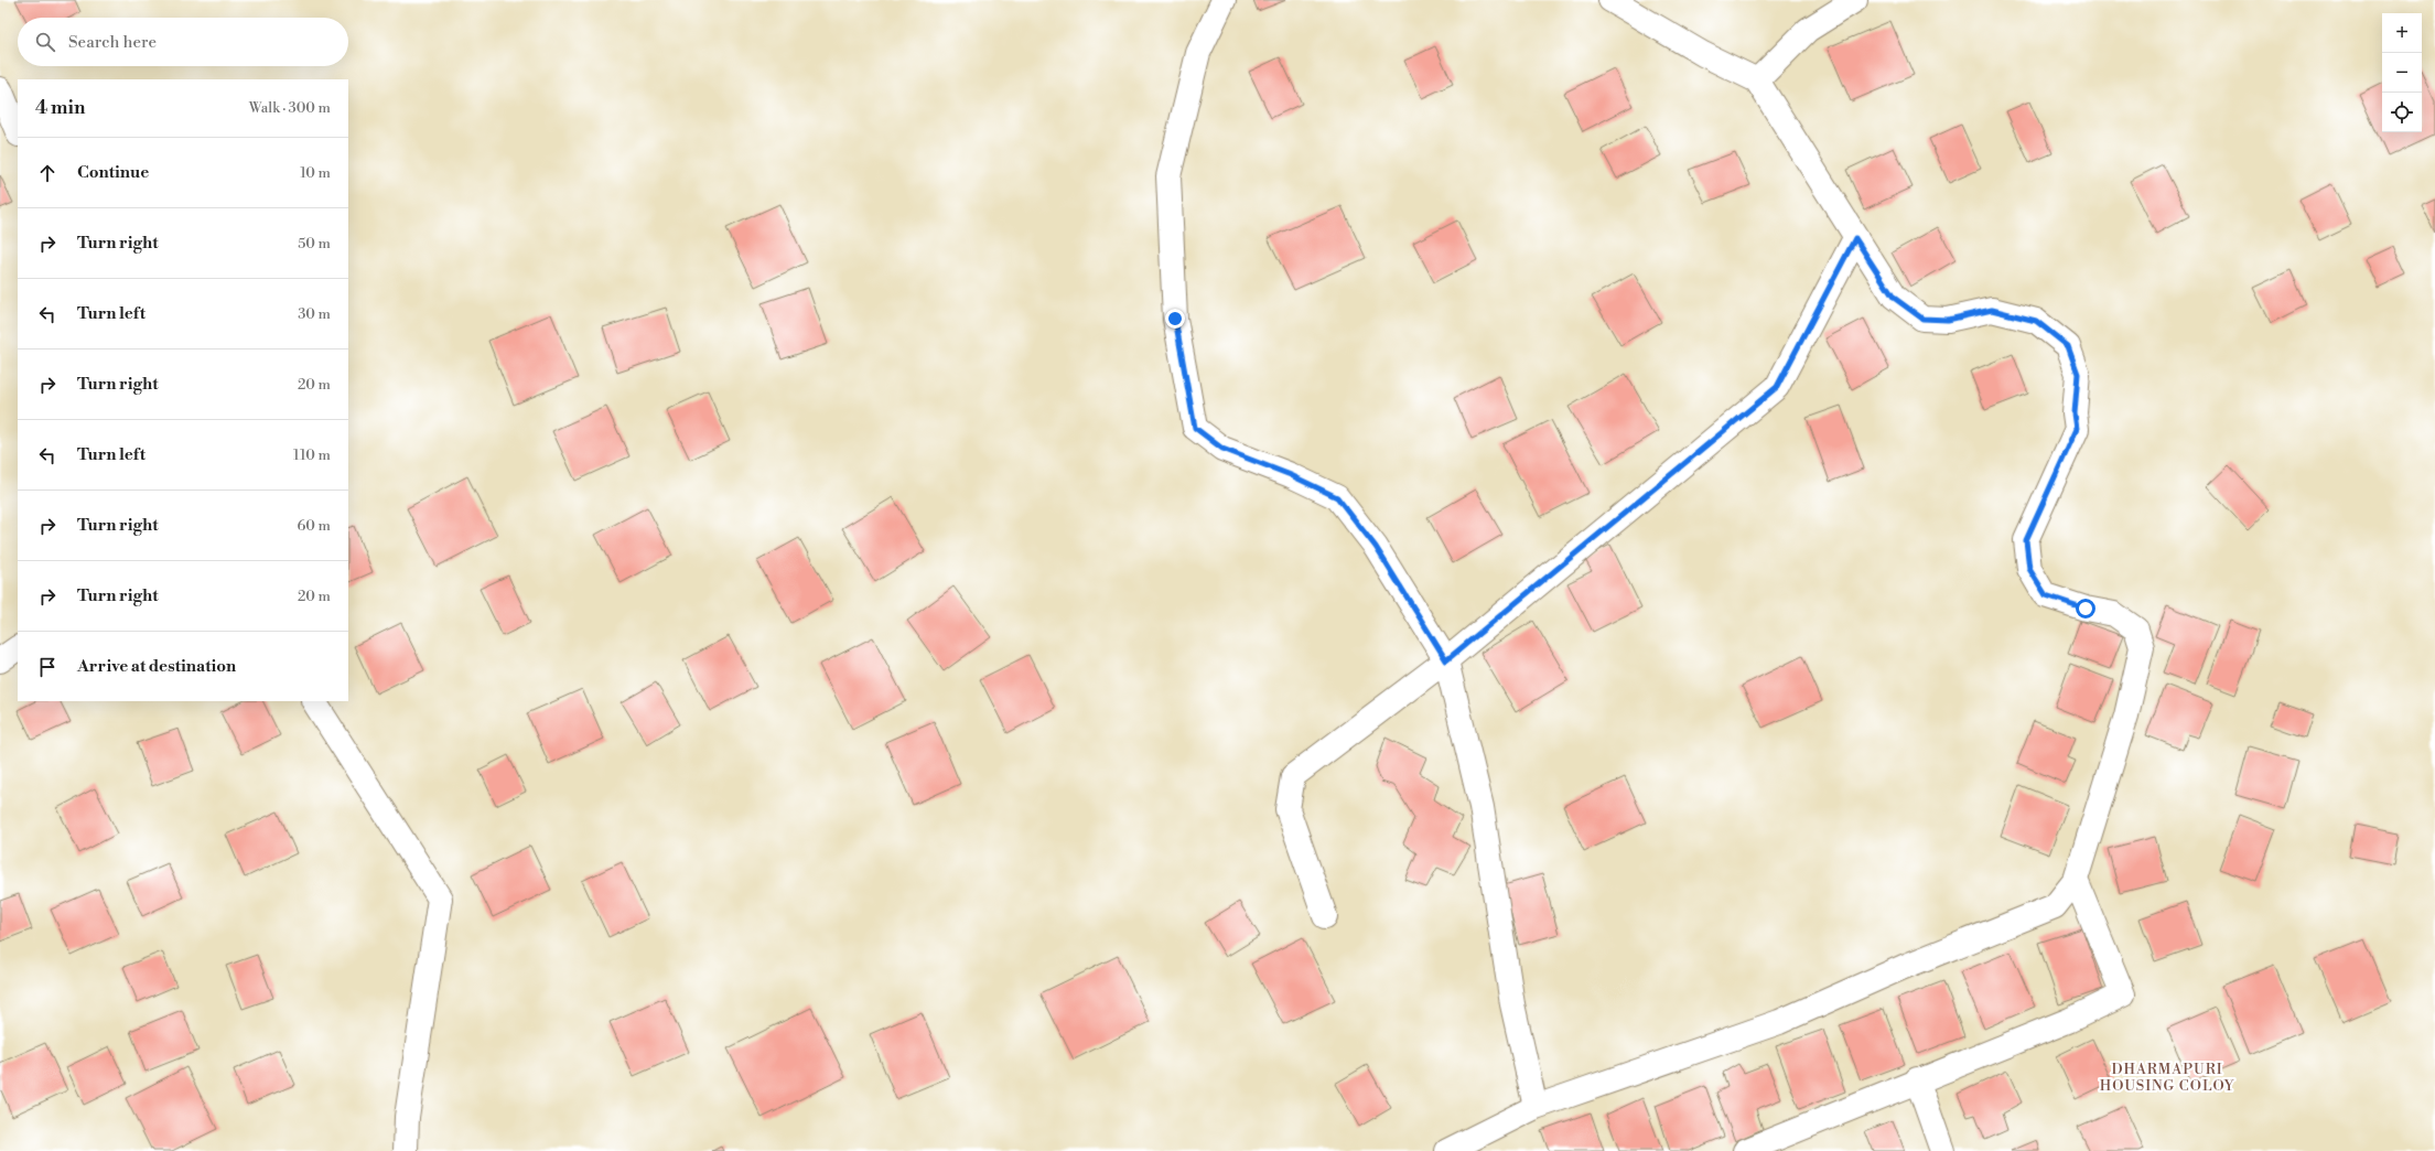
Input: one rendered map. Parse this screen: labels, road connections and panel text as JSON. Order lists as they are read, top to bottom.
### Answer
{
  "districts": ["DHARMAPURI HOUSING COLOY"],
  "page": {
    "map_buttons": ["+", "−"],
    "search": "Search here",
    "heading": ["4 min", "Walk · 300 m"],
    "list": [
      ["Continue", "10 m"],
      ["Turn right", "50 m"],
      ["Turn left", "30 m"],
      ["Turn right", "20 m"],
      ["Turn left", "110 m"],
      ["Turn right", "60 m"],
      ["Turn right", "20 m"],
      "Arrive at destination"
    ]
  }
}
